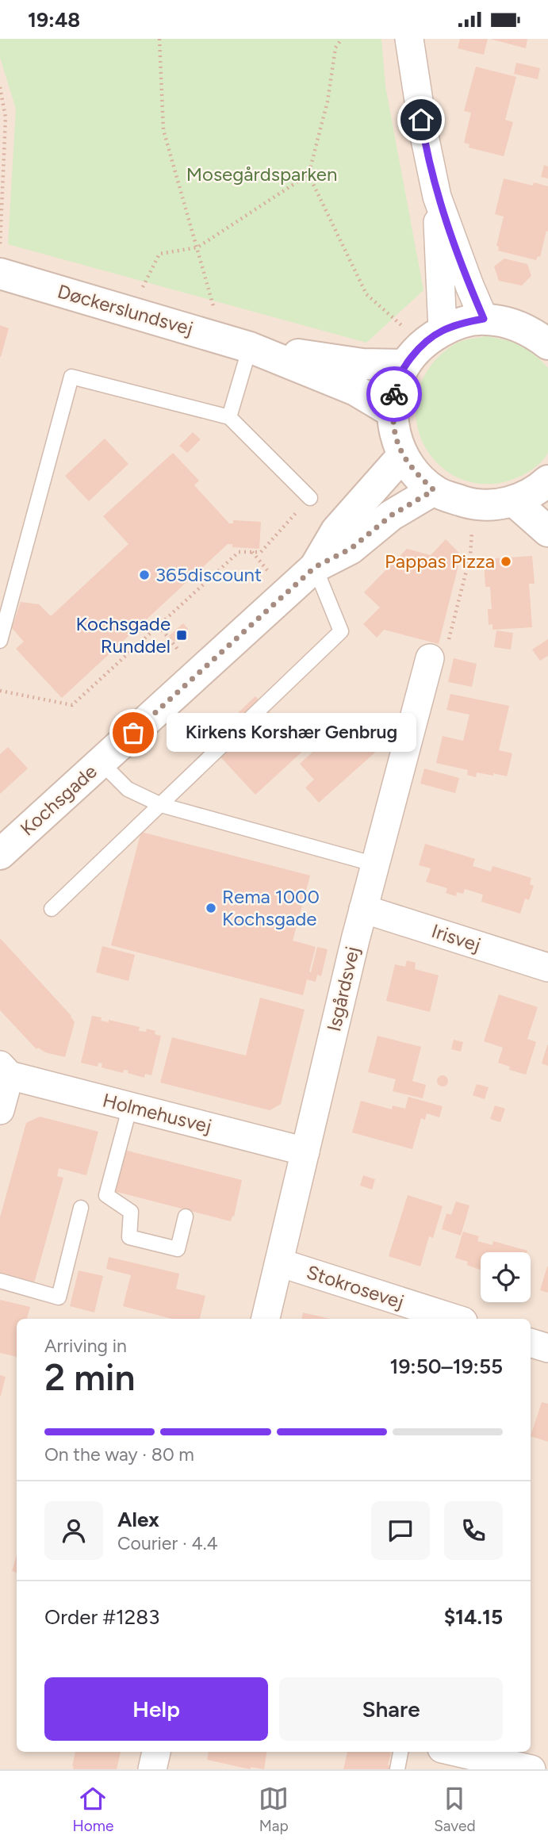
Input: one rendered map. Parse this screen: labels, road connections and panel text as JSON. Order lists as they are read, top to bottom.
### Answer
{
  "streets": {
    "street": [
      "Døckerslundsvej",
      "Kochsgade",
      "Irisvej",
      "Isgårdsvej",
      "Holmehusvej",
      "Stokrosevej"
    ]
  },
  "crossings": [
    ["Irisvej", "Isgårdsvej"],
    ["Isgårdsvej", "Holmehusvej"],
    ["Isgårdsvej", "Stokrosevej"]
  ],
  "parks": ["Mosegårdsparken"],
  "places": {
    "other": [
      "Pappas Pizza",
      "365discount",
      "Kirkens Korshær Genbrug",
      "Rema 1000 Kochsgade"
    ],
    "transit": ["Kochsgade Runddel"]
  },
  "page": {
    "status": "19:48",
    "bubble": "Kirkens Korshær Genbrug",
    "heading": ["2 min", "Arriving in", "19:50–19:55"],
    "panel": [
      "Alex",
      "Courier · 4.4",
      "Order #1283",
      "$14.15"
    ],
    "bar": "On the way · 80 m",
    "buttons": ["Help", "Share"],
    "tabs": ["Home", "Map", "Saved"]
  }
}
